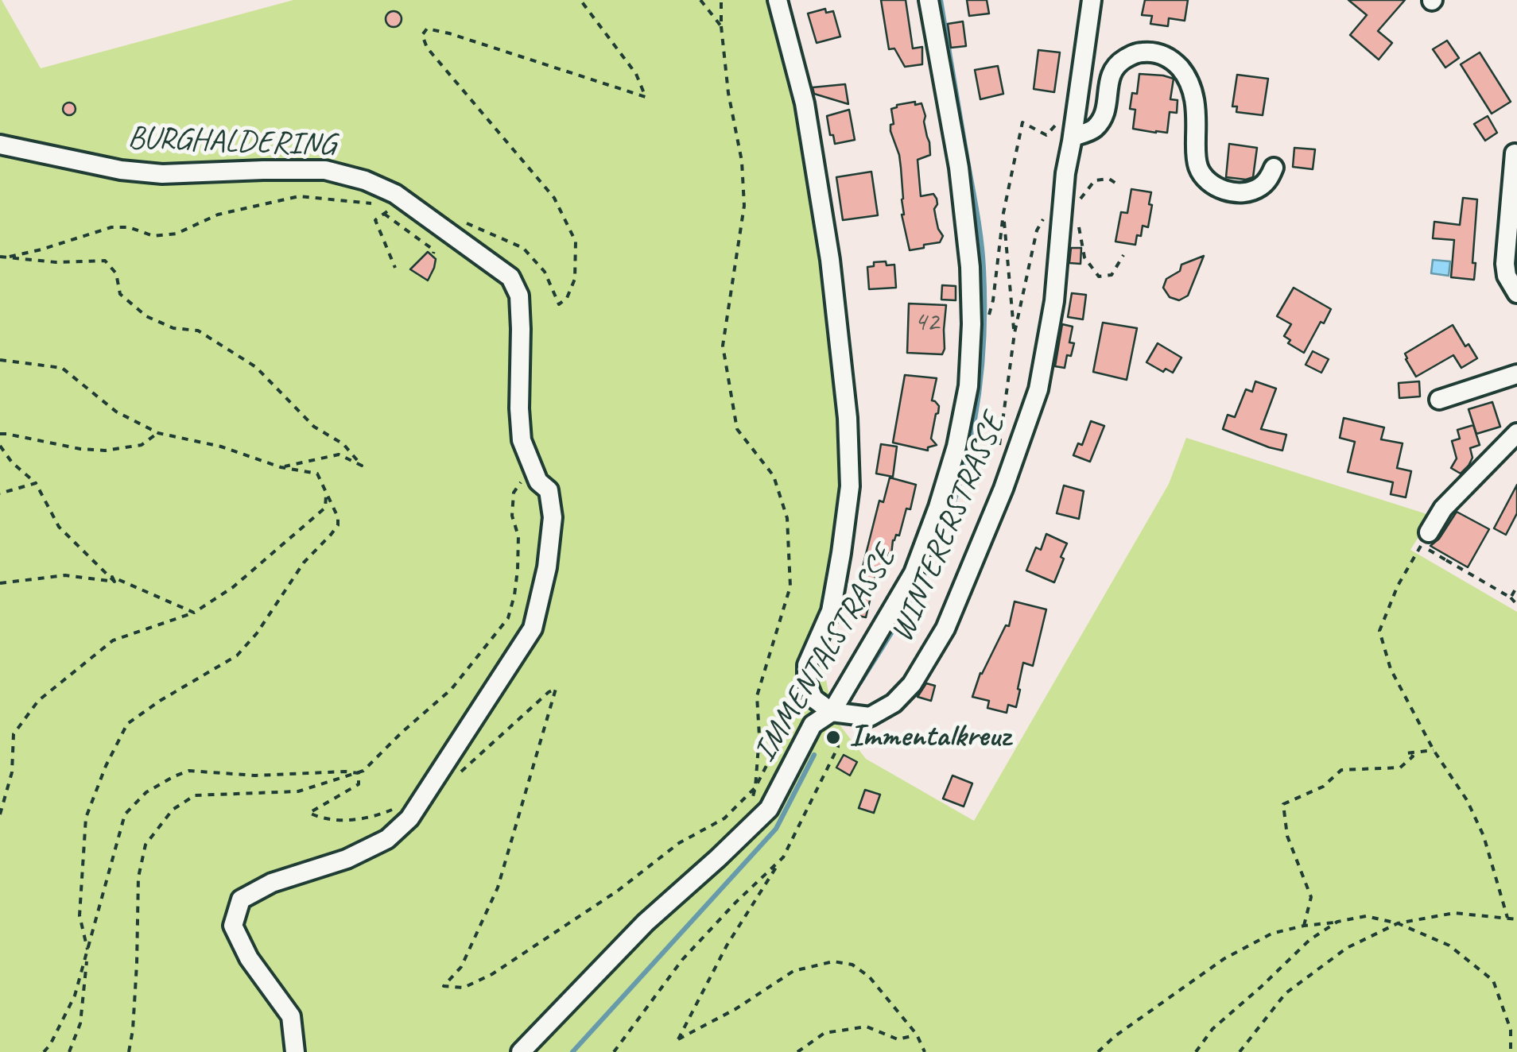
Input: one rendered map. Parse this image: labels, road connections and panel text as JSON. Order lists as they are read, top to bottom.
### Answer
{
  "streets": {
    "street": ["BURGHALDERING", "WINTERERSTRASSE", "IMMENTALSTRASSE"]
  },
  "crossings": [
    ["WINTERERSTRASSE", "IMMENTALSTRASSE"]
  ],
  "places": ["Immentalkreuz"],
  "house_numbers": ["42"]
}
